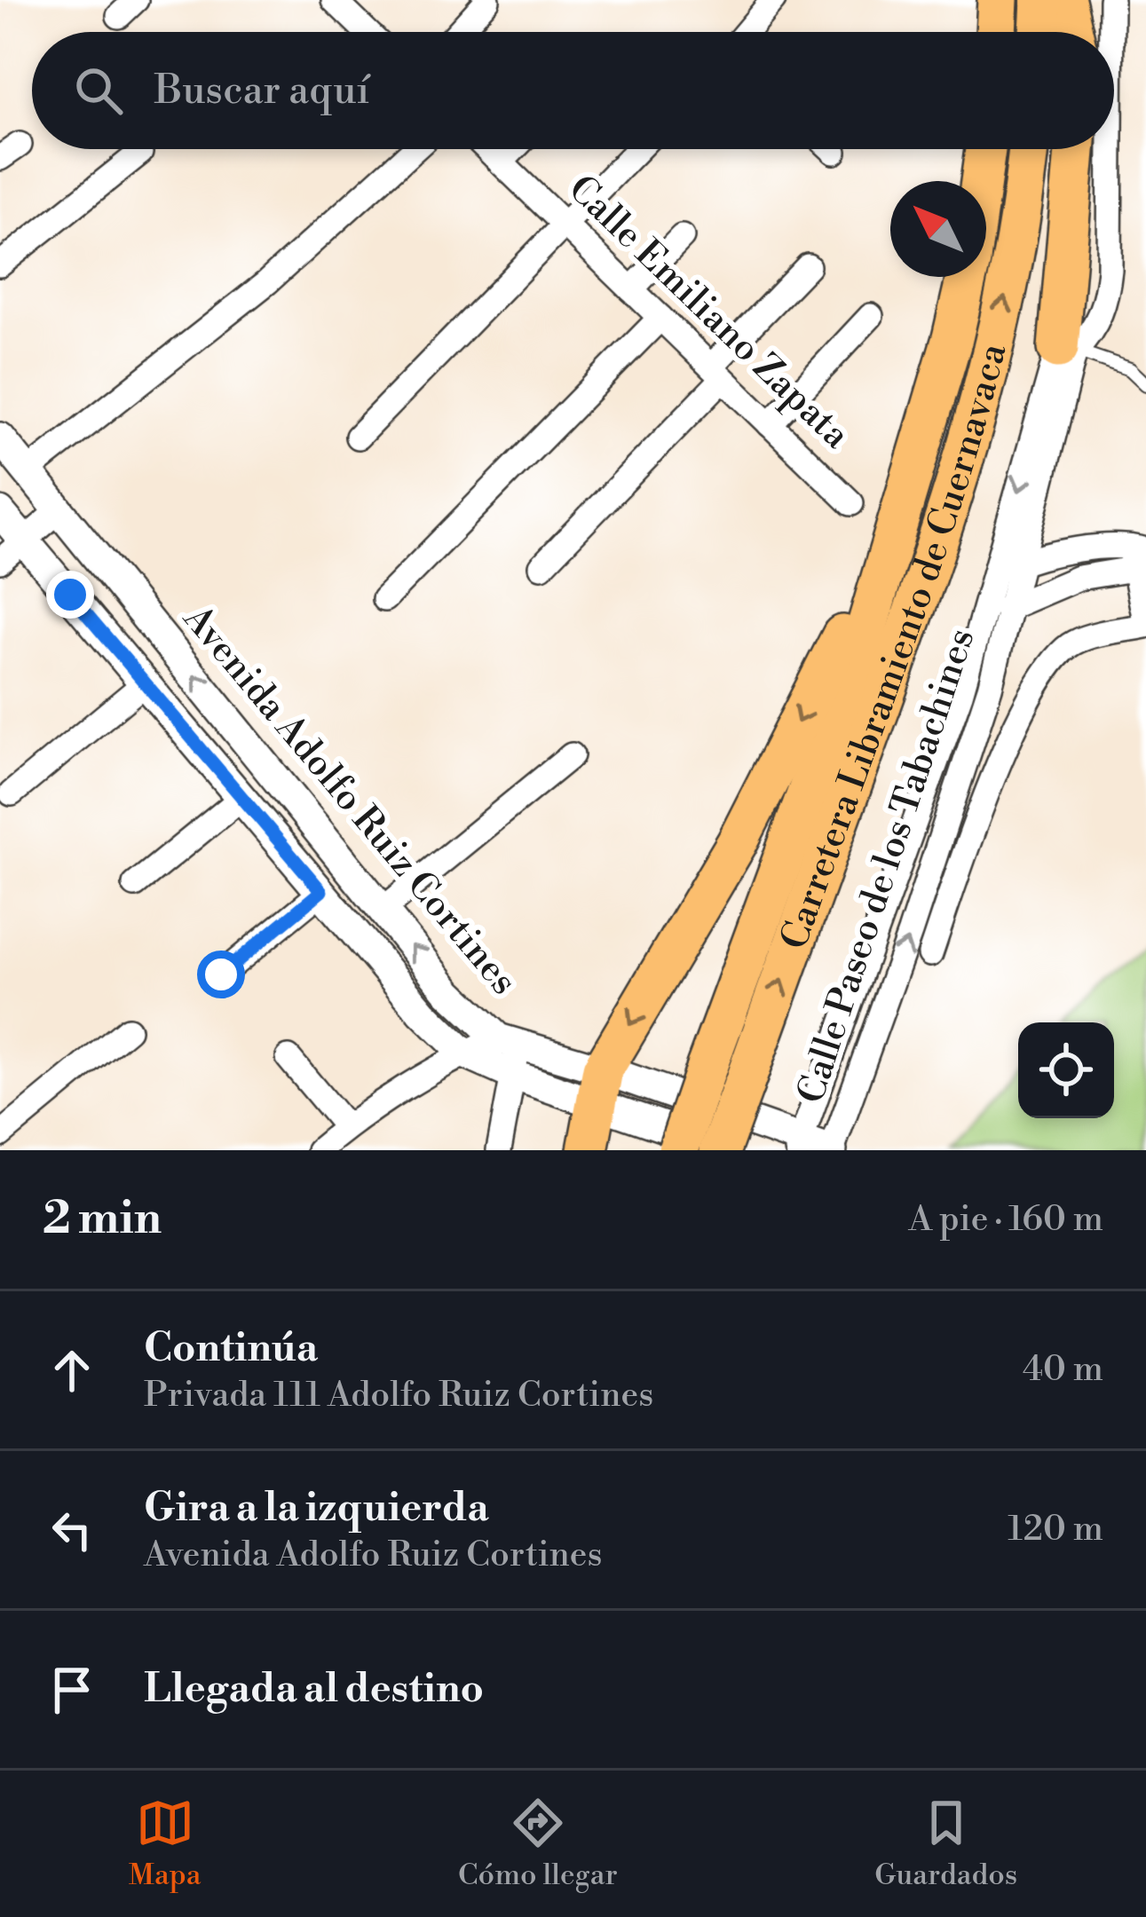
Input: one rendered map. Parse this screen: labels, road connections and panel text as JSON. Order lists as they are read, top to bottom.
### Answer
{
  "streets": {
    "highway": ["Carretera Libramiento de Cuernavaca"],
    "street": ["Calle Emiliano Zapata", "Avenida Adolfo Ruiz Cortines", "Calle Paseo de los Tabachines"]
  },
  "crossings": [
    ["Avenida Adolfo Ruiz Cortines", "Calle Paseo de los Tabachines"]
  ],
  "north": "top left",
  "page": {
    "search": "Buscar aquí",
    "heading": ["2 min", "A pie · 160 m"],
    "list": [
      ["Continúa", "Privada 111 Adolfo Ruiz Cortines", "40 m"],
      ["Gira a la izquierda", "Avenida Adolfo Ruiz Cortines", "120 m"],
      "Llegada al destino"
    ],
    "nav": ["Mapa", "Cómo llegar", "Guardados"]
  }
}
